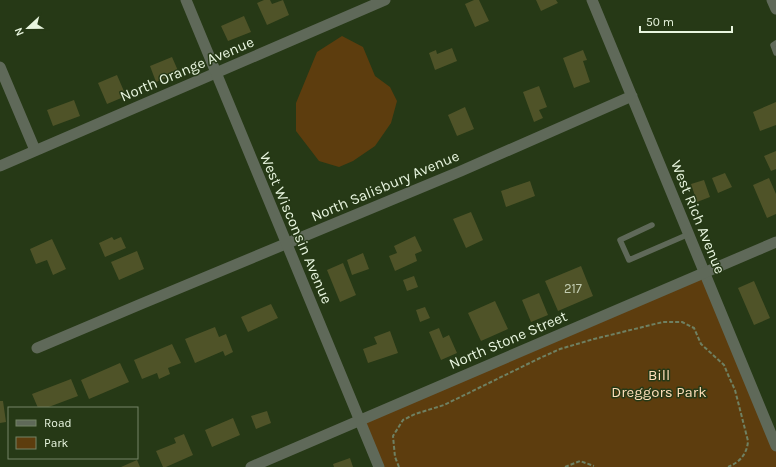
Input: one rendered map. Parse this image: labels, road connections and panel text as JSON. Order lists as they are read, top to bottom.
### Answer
{
  "streets": {
    "street": [
      "North Orange Avenue",
      "North Salisbury Avenue",
      "West Rich Avenue",
      "West Wisconsin Avenue",
      "North Stone Street"
    ]
  },
  "crossings": [
    ["North Orange Avenue", "West Wisconsin Avenue"],
    ["North Salisbury Avenue", "West Rich Avenue"],
    ["North Salisbury Avenue", "West Wisconsin Avenue"],
    ["West Rich Avenue", "North Stone Street"],
    ["West Wisconsin Avenue", "North Stone Street"]
  ],
  "parks": ["Bill Dreggors Park"],
  "house_numbers": ["217"],
  "legend": ["Road", "Park"],
  "scale_bar": "50 m",
  "north": "left"
}
